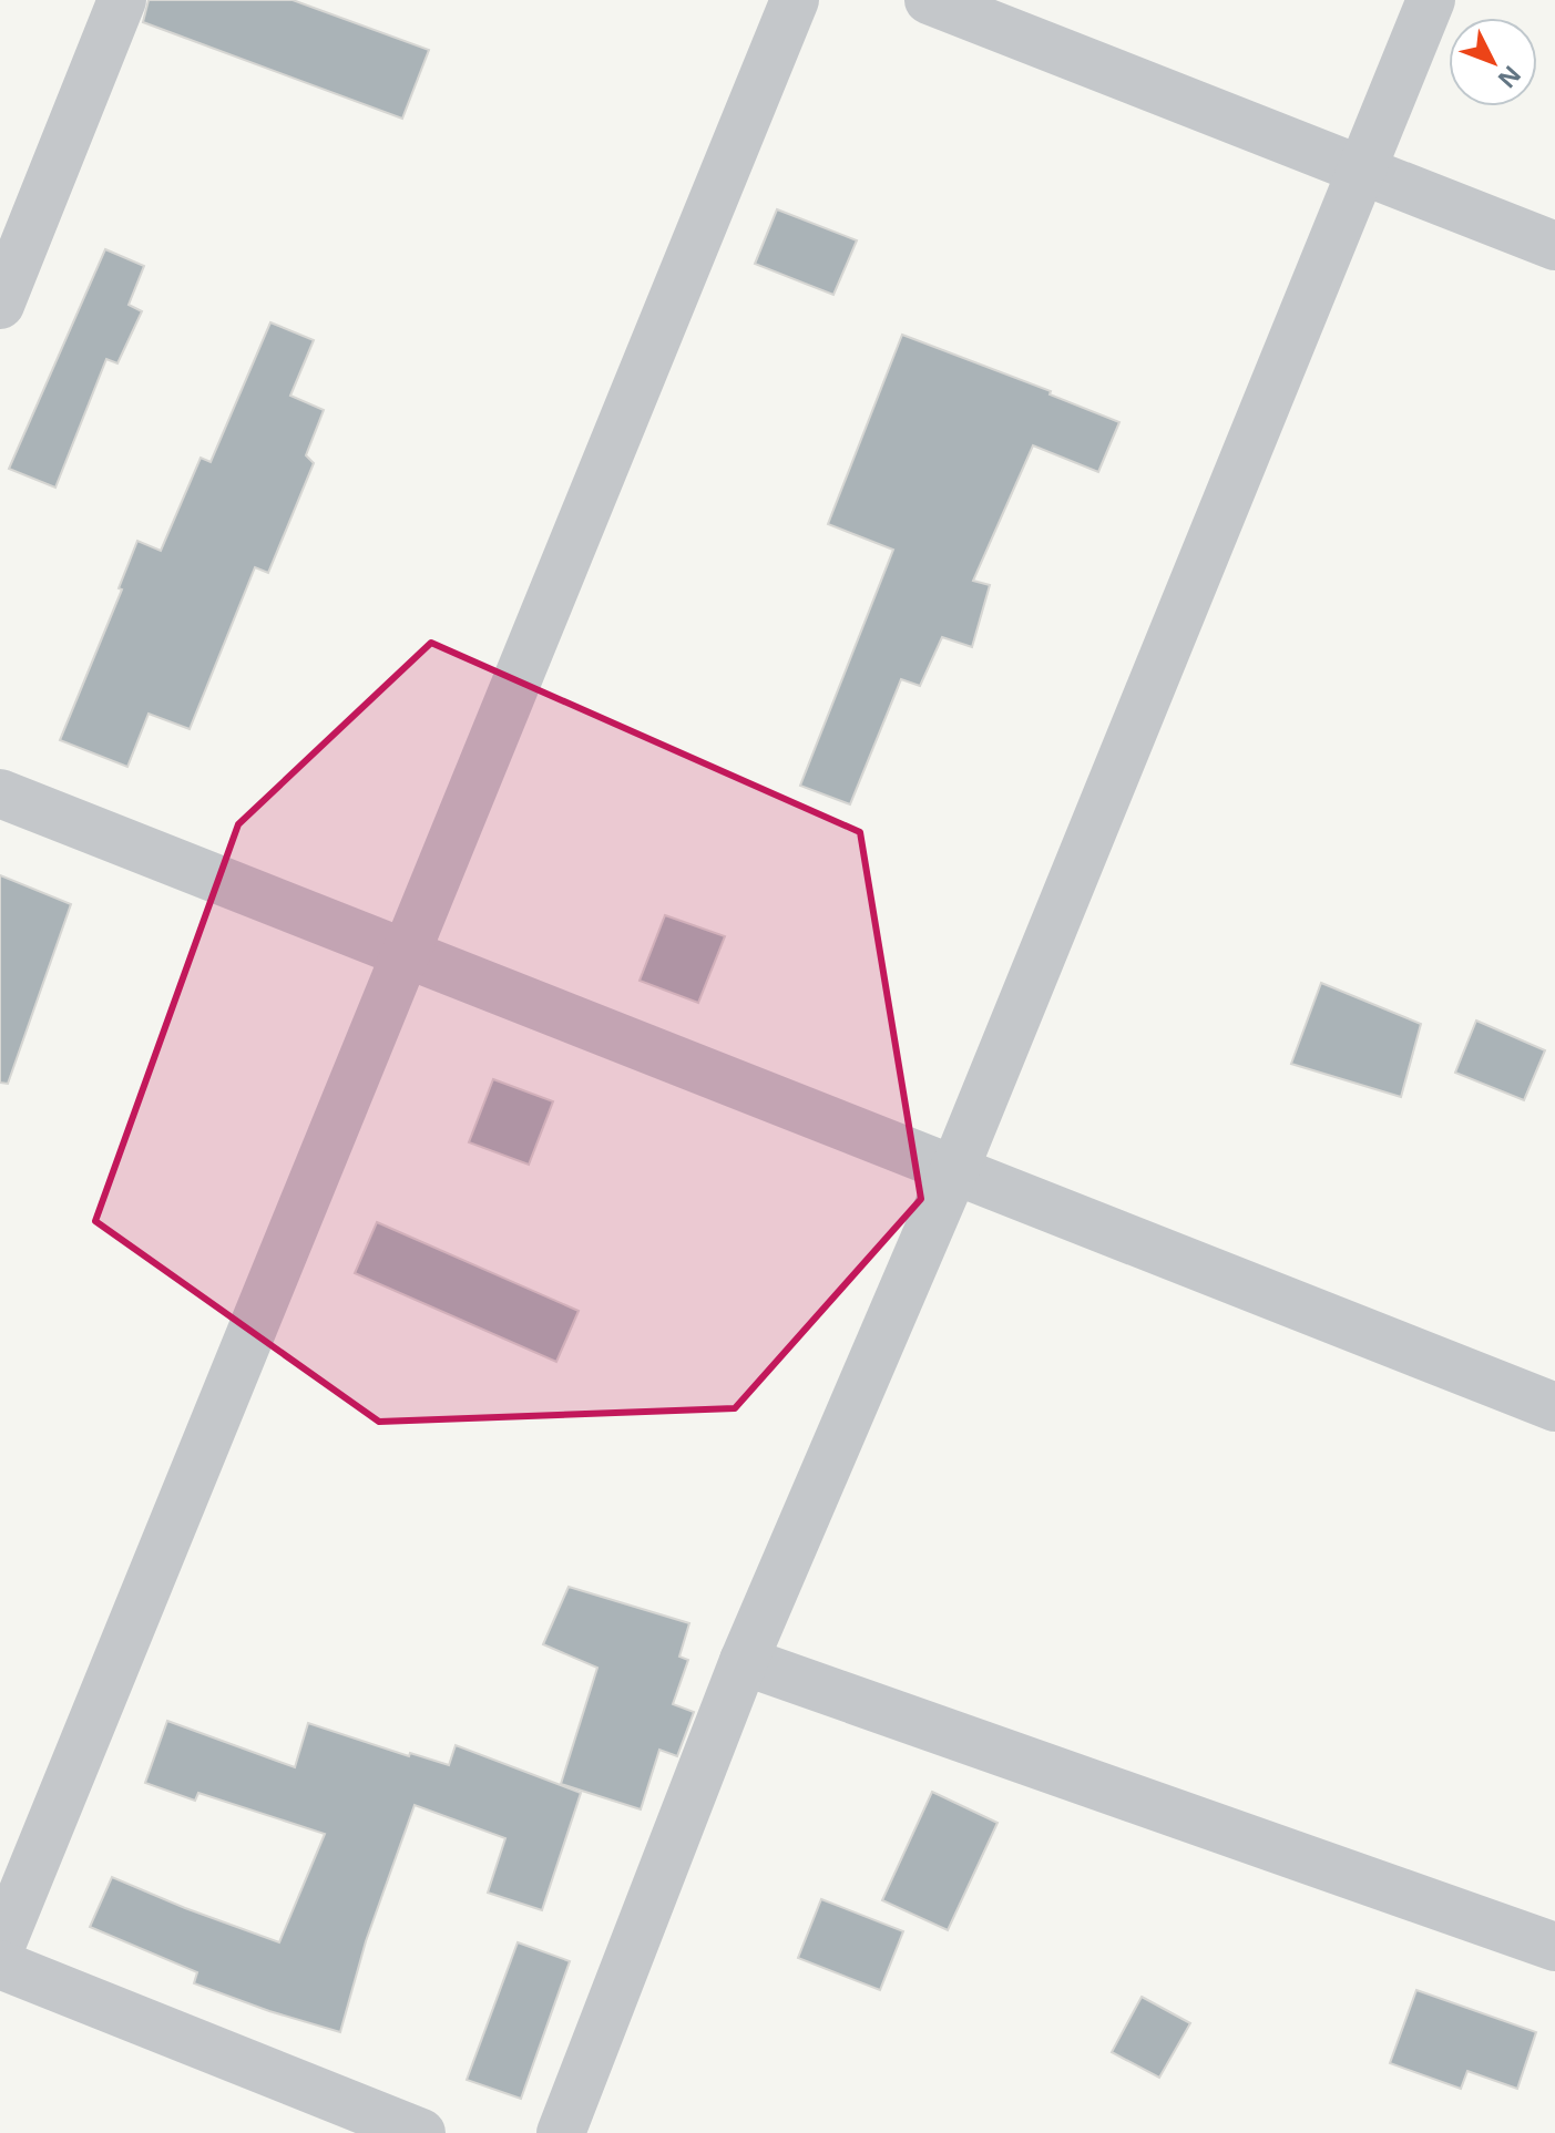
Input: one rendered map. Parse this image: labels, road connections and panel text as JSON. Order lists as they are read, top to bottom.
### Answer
{
  "north": "bottom right"
}
